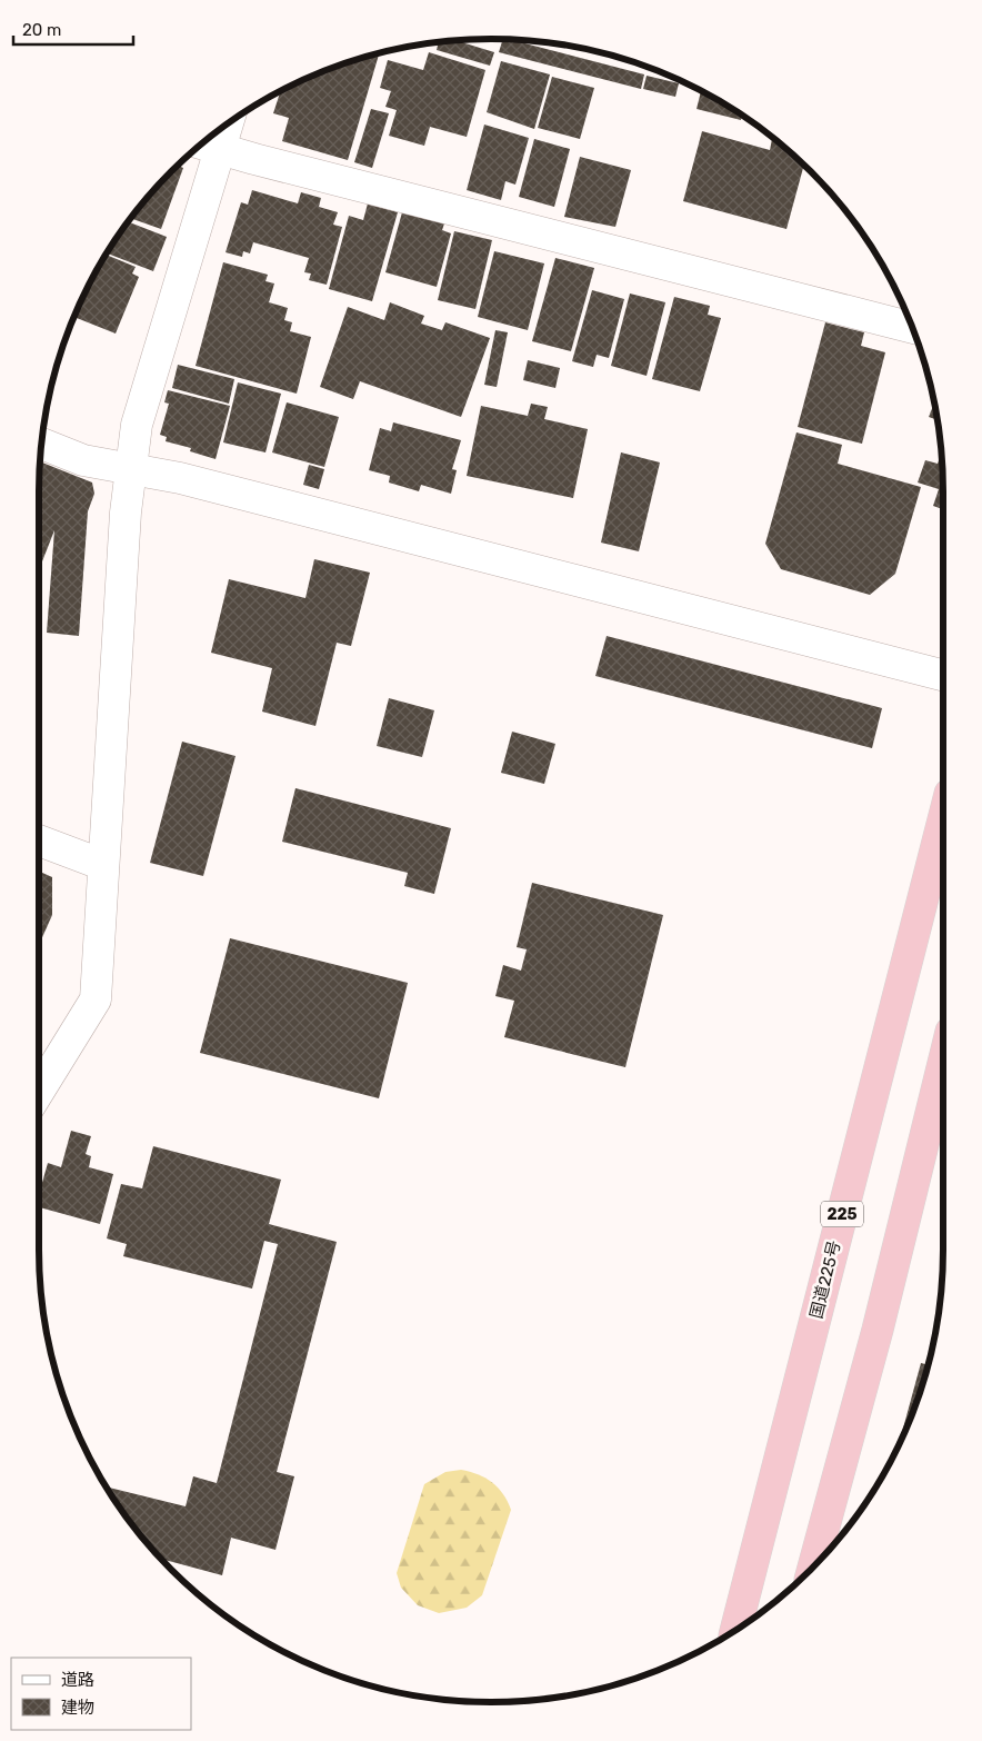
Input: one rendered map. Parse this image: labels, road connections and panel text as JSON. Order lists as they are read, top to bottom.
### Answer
{
  "streets": {
    "highway": ["225", "国道225号"]
  },
  "legend": ["道路", "建物"],
  "scale_bar": "20 m"
}
